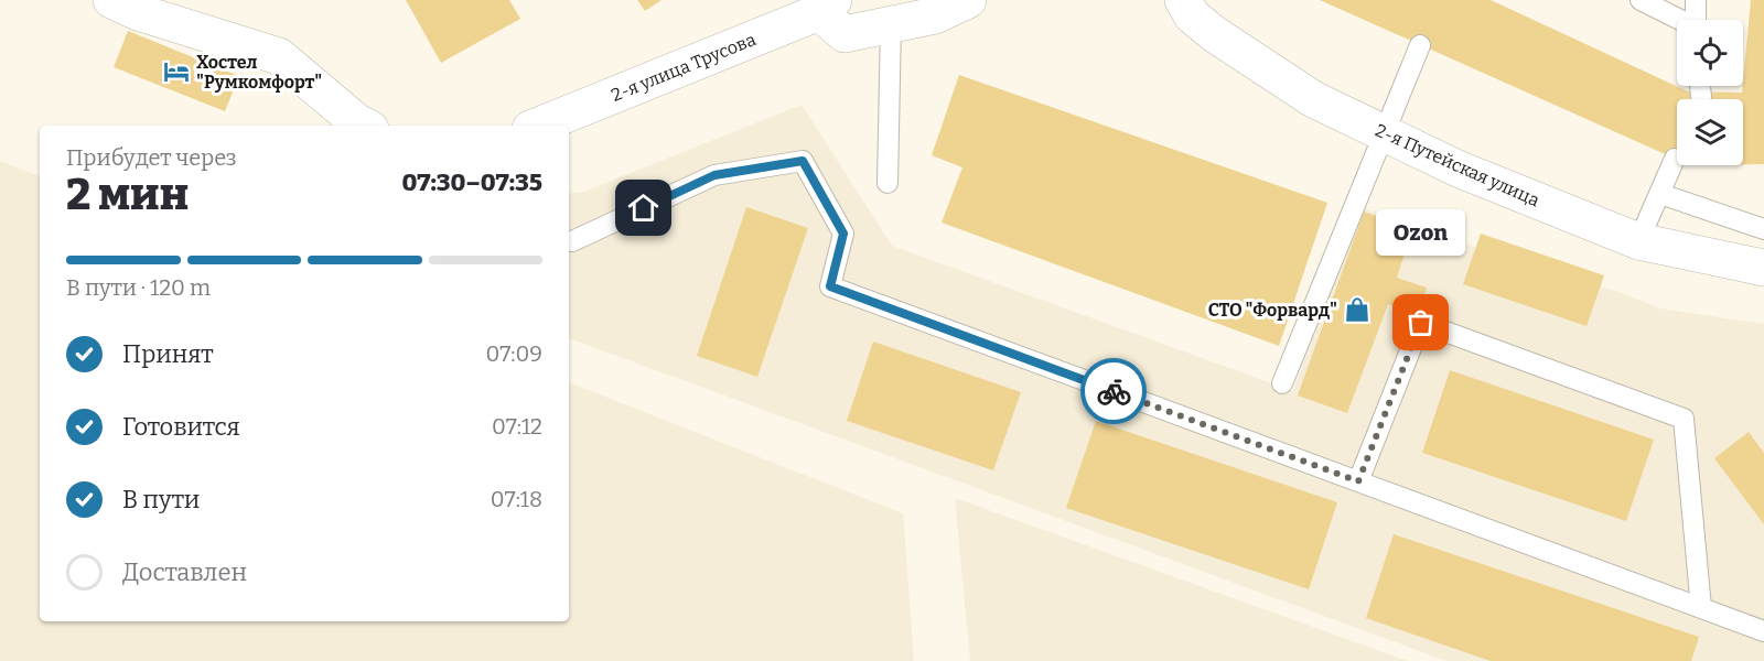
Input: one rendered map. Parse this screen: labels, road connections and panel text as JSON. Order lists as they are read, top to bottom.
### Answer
{
  "streets": {
    "street": ["2-я улица Трусова", "2-я Путейская улица"]
  },
  "places": {
    "hotel": ["Хостел \"Румкомфорт\""],
    "shop": ["СТО \"Форвард\""],
    "other": ["Ozon"]
  },
  "page": {
    "heading": ["2 мин", "Прибудет через", "07:30–07:35"],
    "bubble": "Ozon",
    "bar": "В пути · 120 m",
    "list": [
      ["Принят", "07:09"],
      ["Готовится", "07:12"],
      ["В пути", "07:18"],
      "Доставлен"
    ]
  }
}
